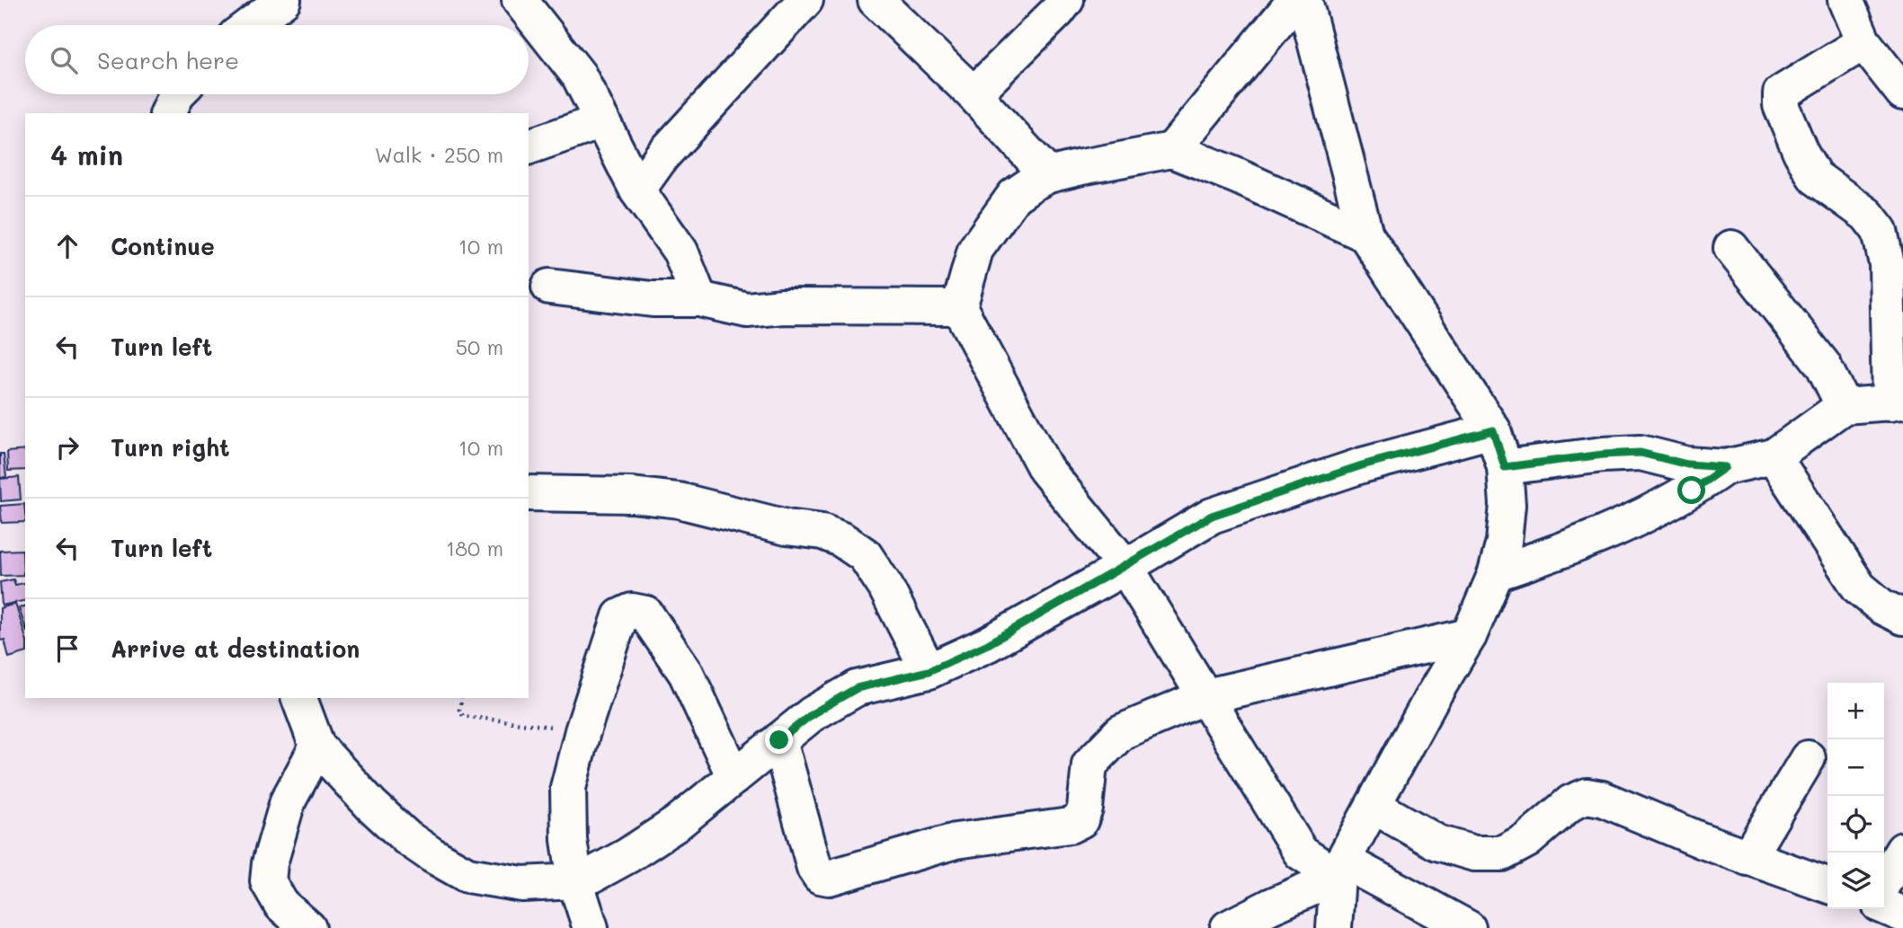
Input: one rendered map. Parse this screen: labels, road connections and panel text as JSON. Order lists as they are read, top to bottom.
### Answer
{
  "page": {
    "search": "Search here",
    "heading": ["4 min", "Walk · 250 m"],
    "list": [
      ["Continue", "10 m"],
      ["Turn left", "50 m"],
      ["Turn right", "10 m"],
      ["Turn left", "180 m"],
      "Arrive at destination"
    ],
    "map_buttons": ["+", "−"]
  }
}
